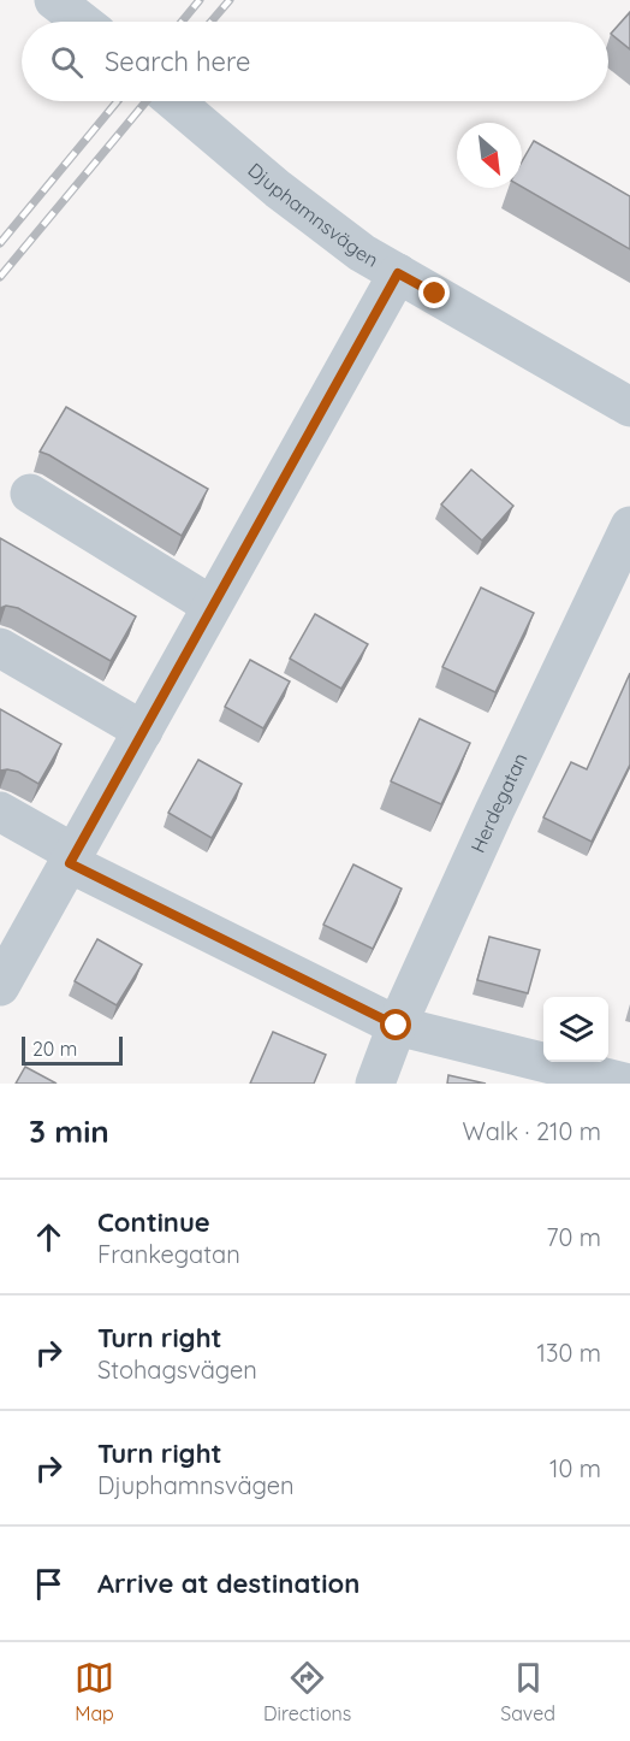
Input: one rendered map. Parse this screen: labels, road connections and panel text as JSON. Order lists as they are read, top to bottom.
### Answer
{
  "streets": {
    "street": ["Djuphamnsvägen", "Herdegatan"]
  },
  "scale_bar": "20 m",
  "north": "bottom right",
  "page": {
    "search": "Search here",
    "scale": "20 m",
    "heading": ["3 min", "Walk · 210 m"],
    "list": [
      ["Continue", "Frankegatan", "70 m"],
      ["Turn right", "Stohagsvägen", "130 m"],
      ["Turn right", "Djuphamnsvägen", "10 m"],
      "Arrive at destination"
    ],
    "nav": ["Map", "Directions", "Saved"]
  }
}
